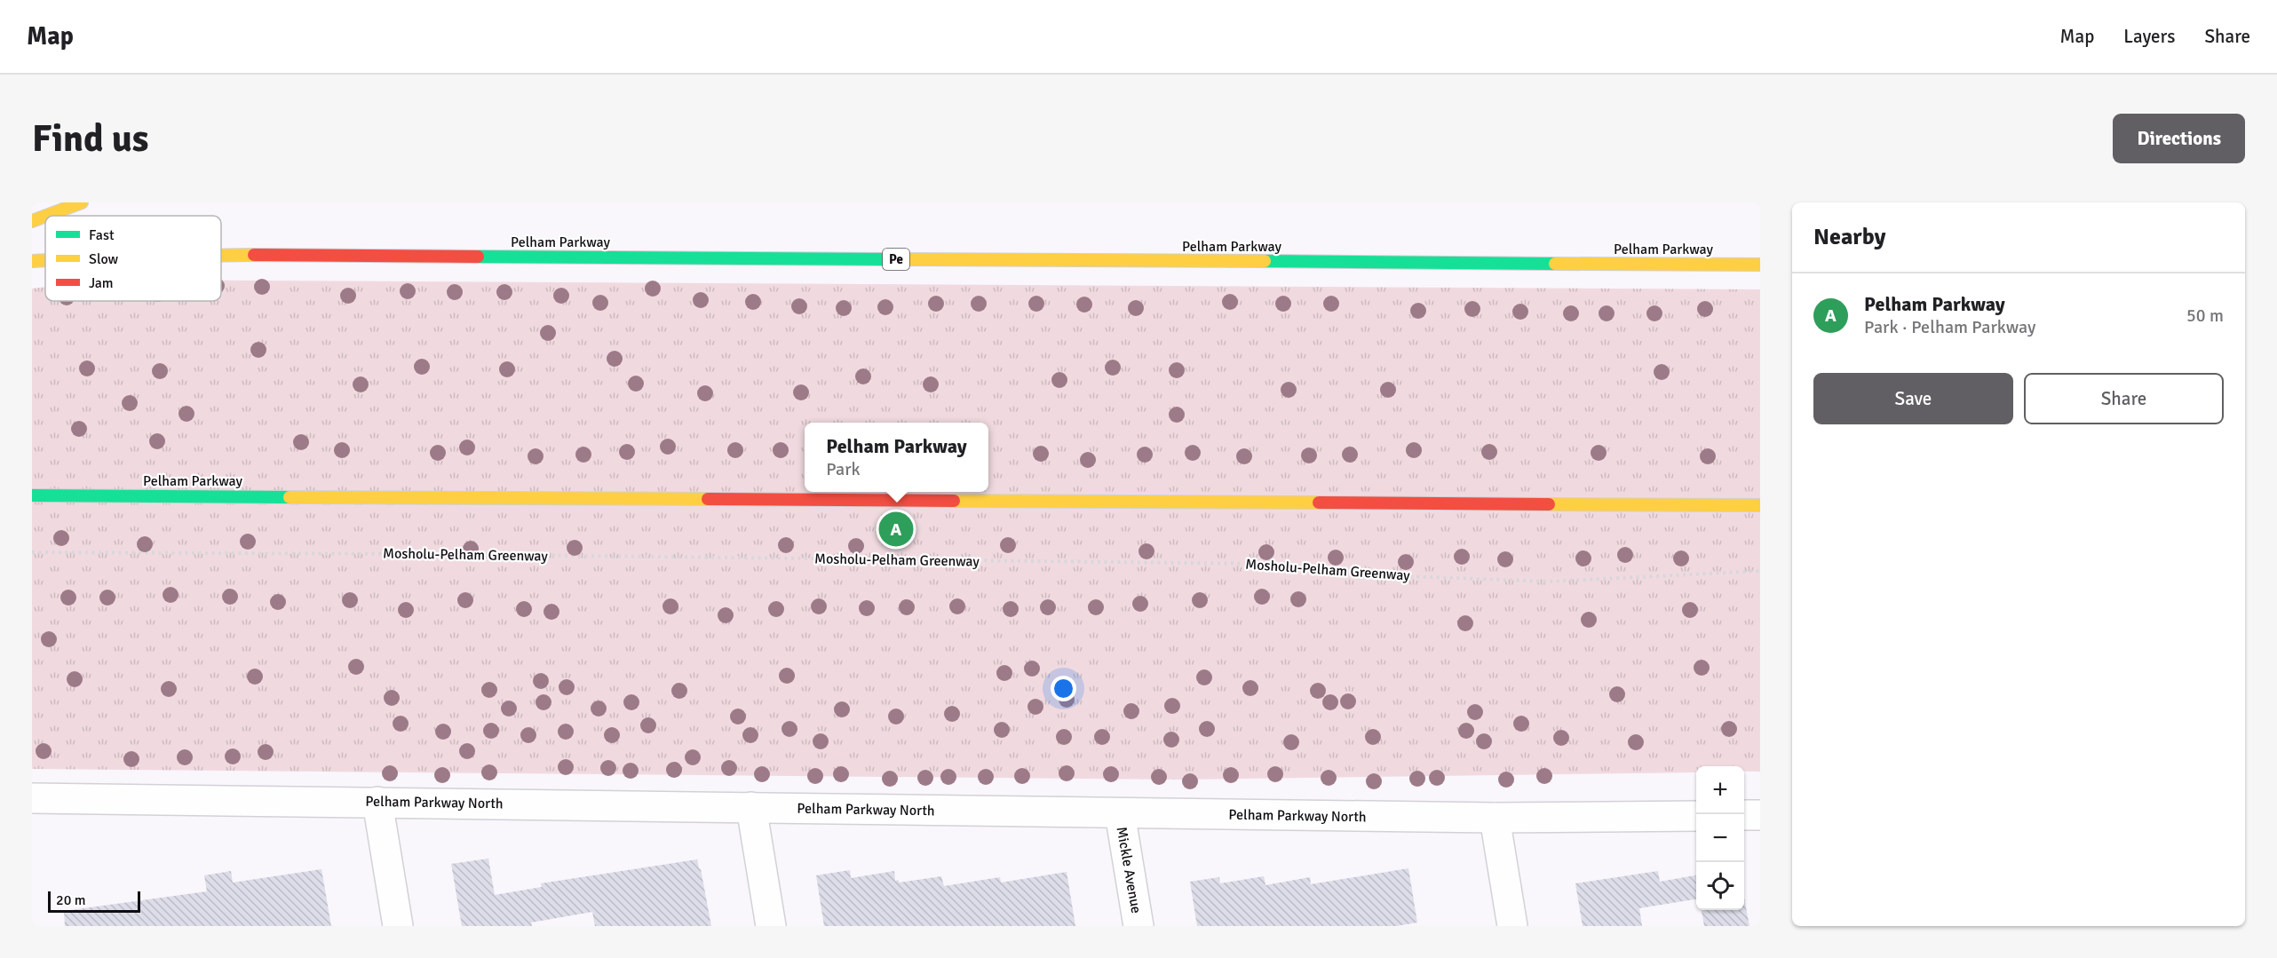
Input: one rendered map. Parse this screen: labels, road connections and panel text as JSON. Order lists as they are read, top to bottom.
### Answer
{
  "streets": {
    "main road": ["Pelham Parkway", "Pe"],
    "street": ["Pelham Parkway North", "Mickle Avenue"],
    "path": ["Mosholu-Pelham Greenway"]
  },
  "crossings": [
    ["Pelham Parkway North", "Mickle Avenue"]
  ],
  "legend": ["Fast", "Slow", "Jam"],
  "scale_bar": "20 m",
  "page": {
    "header": "Map",
    "nav": ["Map", "Layers", "Share"],
    "buttons": [
      "Directions",
      ["Save", "Share"]
    ],
    "title": "Find us",
    "heading": "Nearby",
    "list": [
      {
        "mark": "A",
        "name": "Pelham Parkway",
        "note": "Park · Pelham Parkway",
        "value": "50 m"
      }
    ],
    "popup": ["Pelham Parkway", "Park"],
    "pins": "A",
    "map_buttons": ["+", "−"],
    "scale": "20 m"
  }
}
